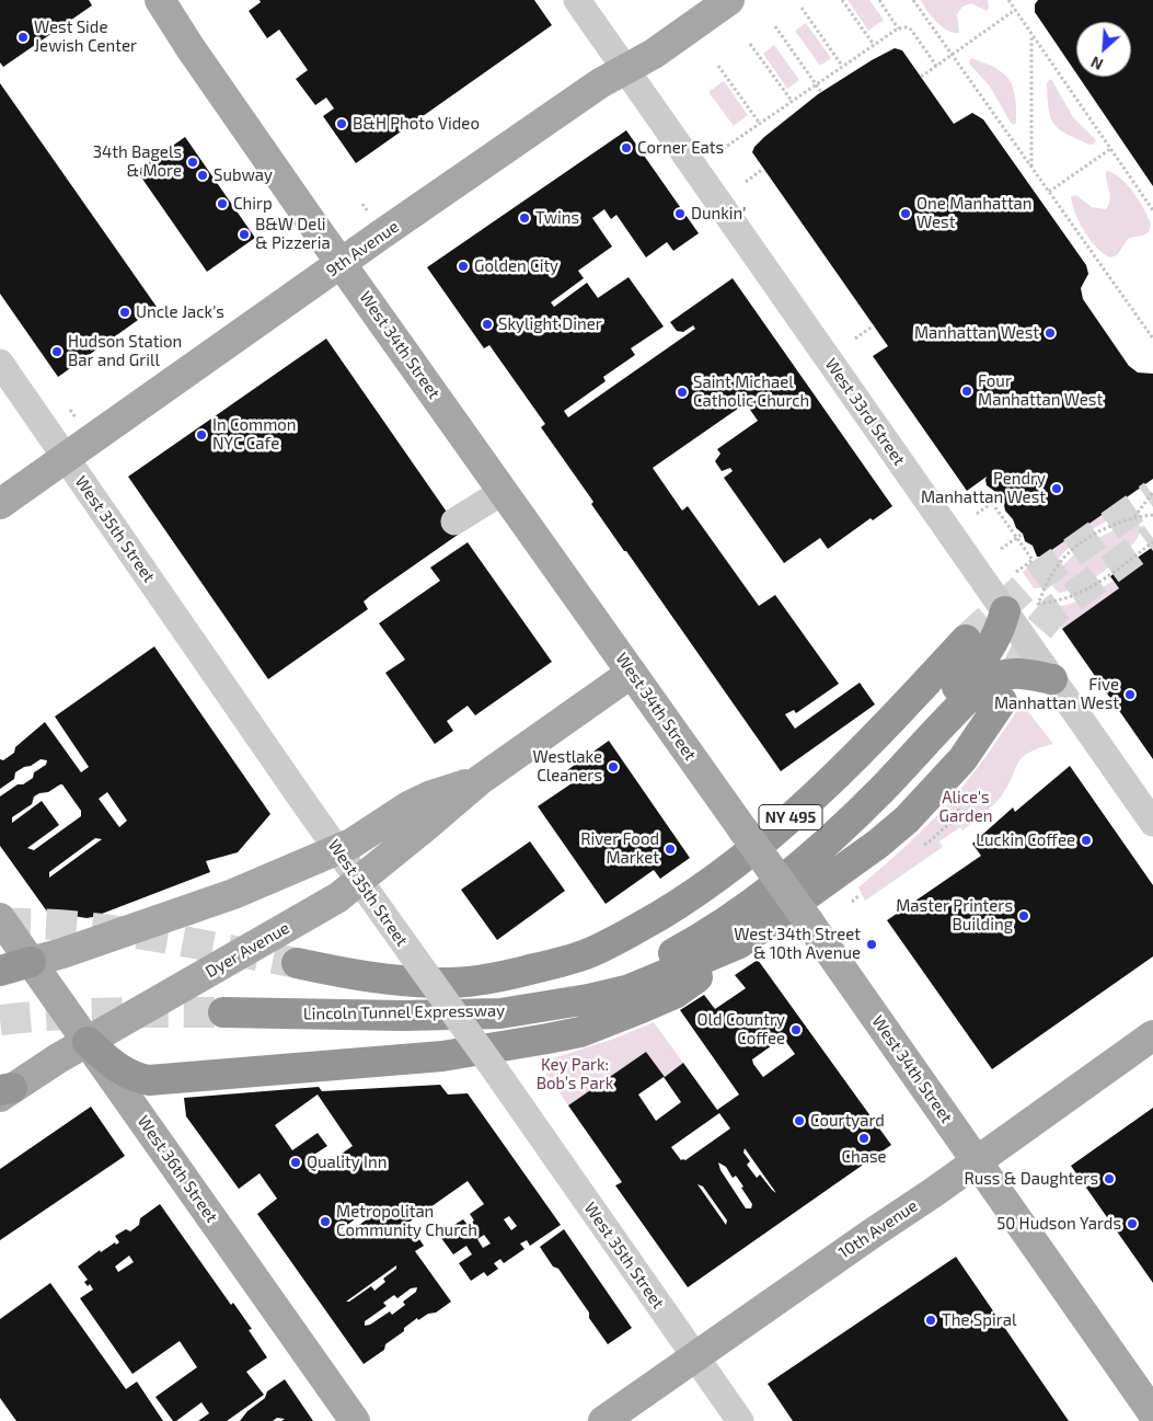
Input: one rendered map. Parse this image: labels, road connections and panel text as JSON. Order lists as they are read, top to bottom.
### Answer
{
  "streets": {
    "highway": ["NY 495", "Lincoln Tunnel Expressway"],
    "main road": [
      "9th Avenue",
      "West 34th Street",
      "Dyer Avenue",
      "West 36th Street",
      "10th Avenue"
    ],
    "street": ["West 33rd Street", "West 35th Street"]
  },
  "crossings": [
    ["9th Avenue", "West 34th Street"],
    ["9th Avenue", "West 33rd Street"],
    ["9th Avenue", "West 35th Street"],
    ["West 34th Street", "Dyer Avenue"],
    ["West 34th Street", "10th Avenue"],
    ["West 35th Street", "Dyer Avenue"],
    ["West 35th Street", "10th Avenue"],
    ["Dyer Avenue", "West 36th Street"]
  ],
  "parks": ["Alice's Garden", "Key Park: Bob’s Park"],
  "places": [
    "West Side Jewish Center",
    "B&H Photo Video",
    "Corner Eats",
    "34th Bagels & More",
    "Subway",
    "Chirp",
    "Dunkin'",
    "One Manhattan West",
    "Twins",
    "B&W Deli & Pizzeria",
    "Golden City",
    "Uncle Jack's",
    "Skylight Diner",
    "Manhattan West",
    "Hudson Station Bar and Grill",
    "Four Manhattan West",
    "Saint Michael Catholic Church",
    "In Common NYC Cafe",
    "Pendry Manhattan West",
    "Five Manhattan West",
    "Westlake Cleaners",
    "Luckin Coffee",
    "River Food Market",
    "Master Printers Building",
    "West 34th Street & 10th Avenue",
    "Old Country Coffee",
    "Courtyard",
    "Chase",
    "Quality Inn",
    "Russ & Daughters",
    "Metropolitan Community Church",
    "50 Hudson Yards",
    "The Spiral"
  ],
  "north": "bottom left"
}
